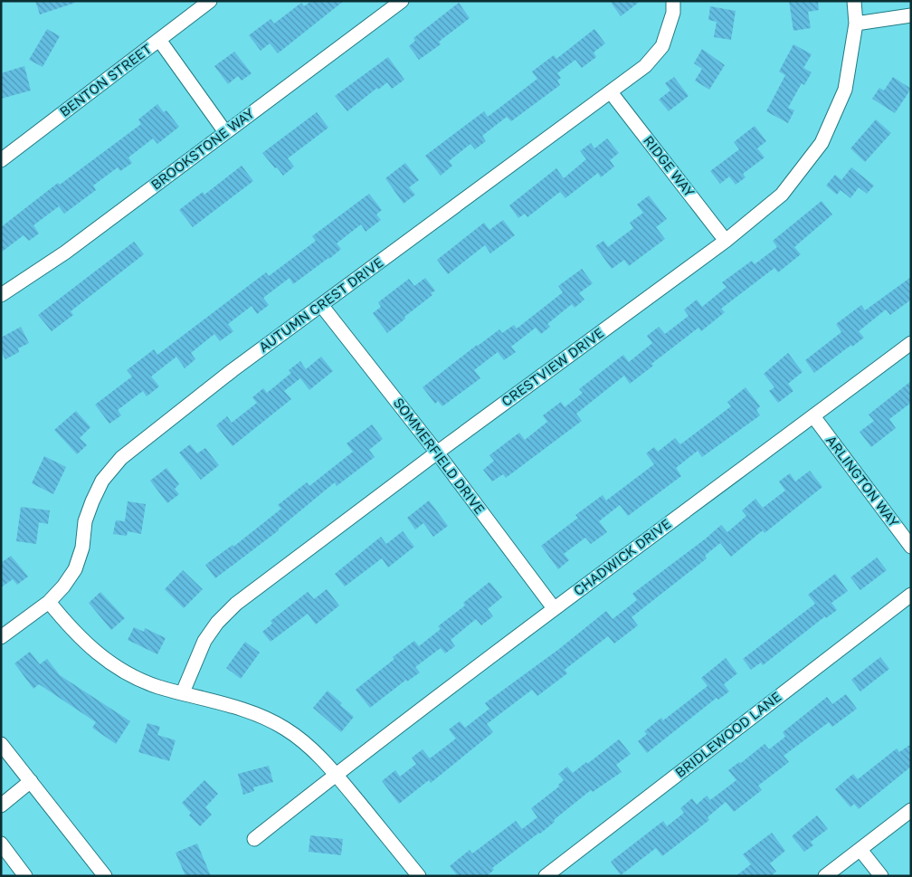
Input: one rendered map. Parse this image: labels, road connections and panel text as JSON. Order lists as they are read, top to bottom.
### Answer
{
  "streets": {
    "street": [
      "BENTON STREET",
      "BROOKSTONE WAY",
      "RIDGE WAY",
      "AUTUMN CREST DRIVE",
      "CRESTVIEW DRIVE",
      "SOMMERFIELD DRIVE",
      "ARLINGTON WAY",
      "CHADWICK DRIVE",
      "BRIDLEWOOD LANE"
    ]
  },
  "crossings": [
    ["RIDGE WAY", "AUTUMN CREST DRIVE"],
    ["RIDGE WAY", "CRESTVIEW DRIVE"],
    ["AUTUMN CREST DRIVE", "SOMMERFIELD DRIVE"],
    ["CRESTVIEW DRIVE", "SOMMERFIELD DRIVE"],
    ["SOMMERFIELD DRIVE", "CHADWICK DRIVE"],
    ["ARLINGTON WAY", "CHADWICK DRIVE"]
  ]
}
